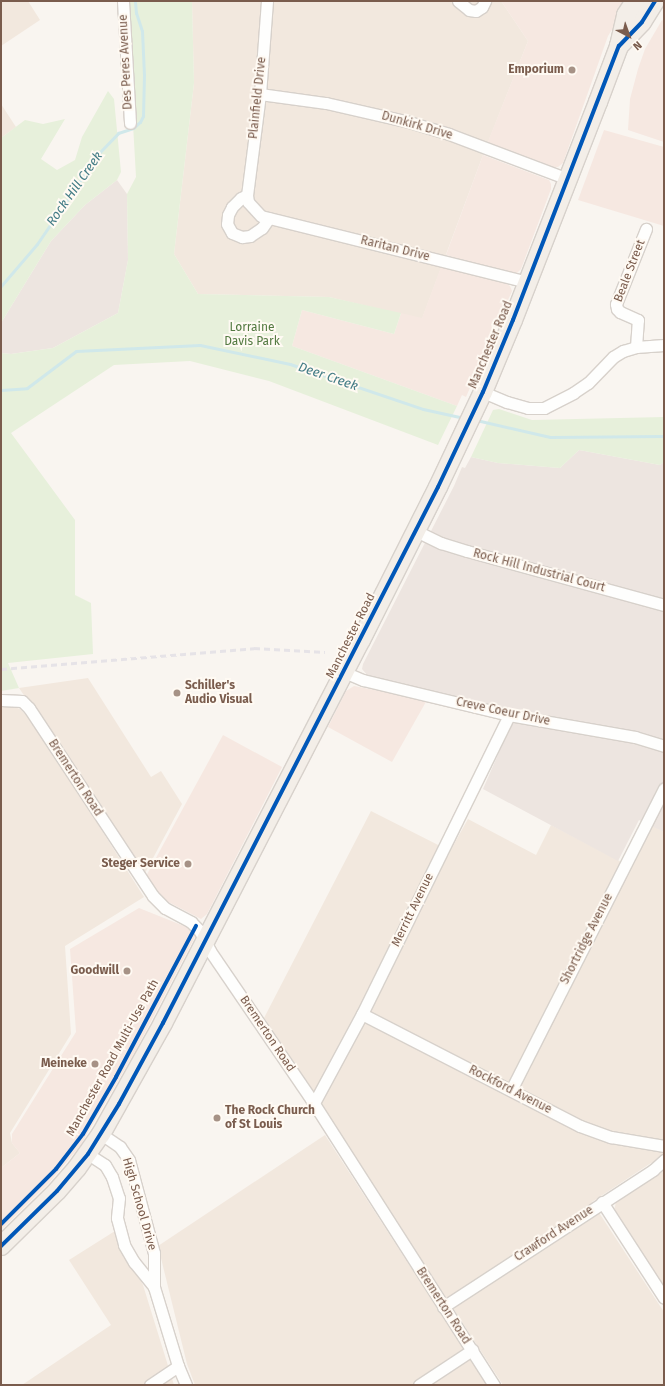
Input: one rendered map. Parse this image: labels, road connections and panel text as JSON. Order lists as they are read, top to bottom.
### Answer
{
  "streets": {
    "main road": ["Manchester Road"],
    "street": [
      "Des Peres Avenue",
      "Plainfield Drive",
      "Dunkirk Drive",
      "Raritan Drive",
      "Beale Street",
      "Rock Hill Industrial Court",
      "Creve Coeur Drive",
      "Bremerton Road",
      "Merritt Avenue",
      "Shortridge Avenue",
      "Rockford Avenue",
      "High School Drive",
      "Crawford Avenue"
    ],
    "cycle path": ["Manchester Road Multi-Use Path"]
  },
  "crossings": [
    ["Plainfield Drive", "Dunkirk Drive"],
    ["Dunkirk Drive", "Manchester Road"],
    ["Raritan Drive", "Manchester Road"],
    ["Manchester Road", "Rock Hill Industrial Court"],
    ["Manchester Road", "Creve Coeur Drive"],
    ["Manchester Road", "Bremerton Road"],
    ["Manchester Road", "High School Drive"],
    ["Creve Coeur Drive", "Merritt Avenue"],
    ["Bremerton Road", "Merritt Avenue"],
    ["Bremerton Road", "Crawford Avenue"],
    ["Merritt Avenue", "Rockford Avenue"],
    ["Shortridge Avenue", "Rockford Avenue"]
  ],
  "water": ["Rock Hill Creek", "Deer Creek"],
  "parks": ["Lorraine Davis Park"],
  "places": [
    "Emporium",
    "Schiller's Audio Visual",
    "Steger Service",
    "Goodwill",
    "Meineke",
    "The Rock Church of St Louis"
  ],
  "north": "bottom right"
}
